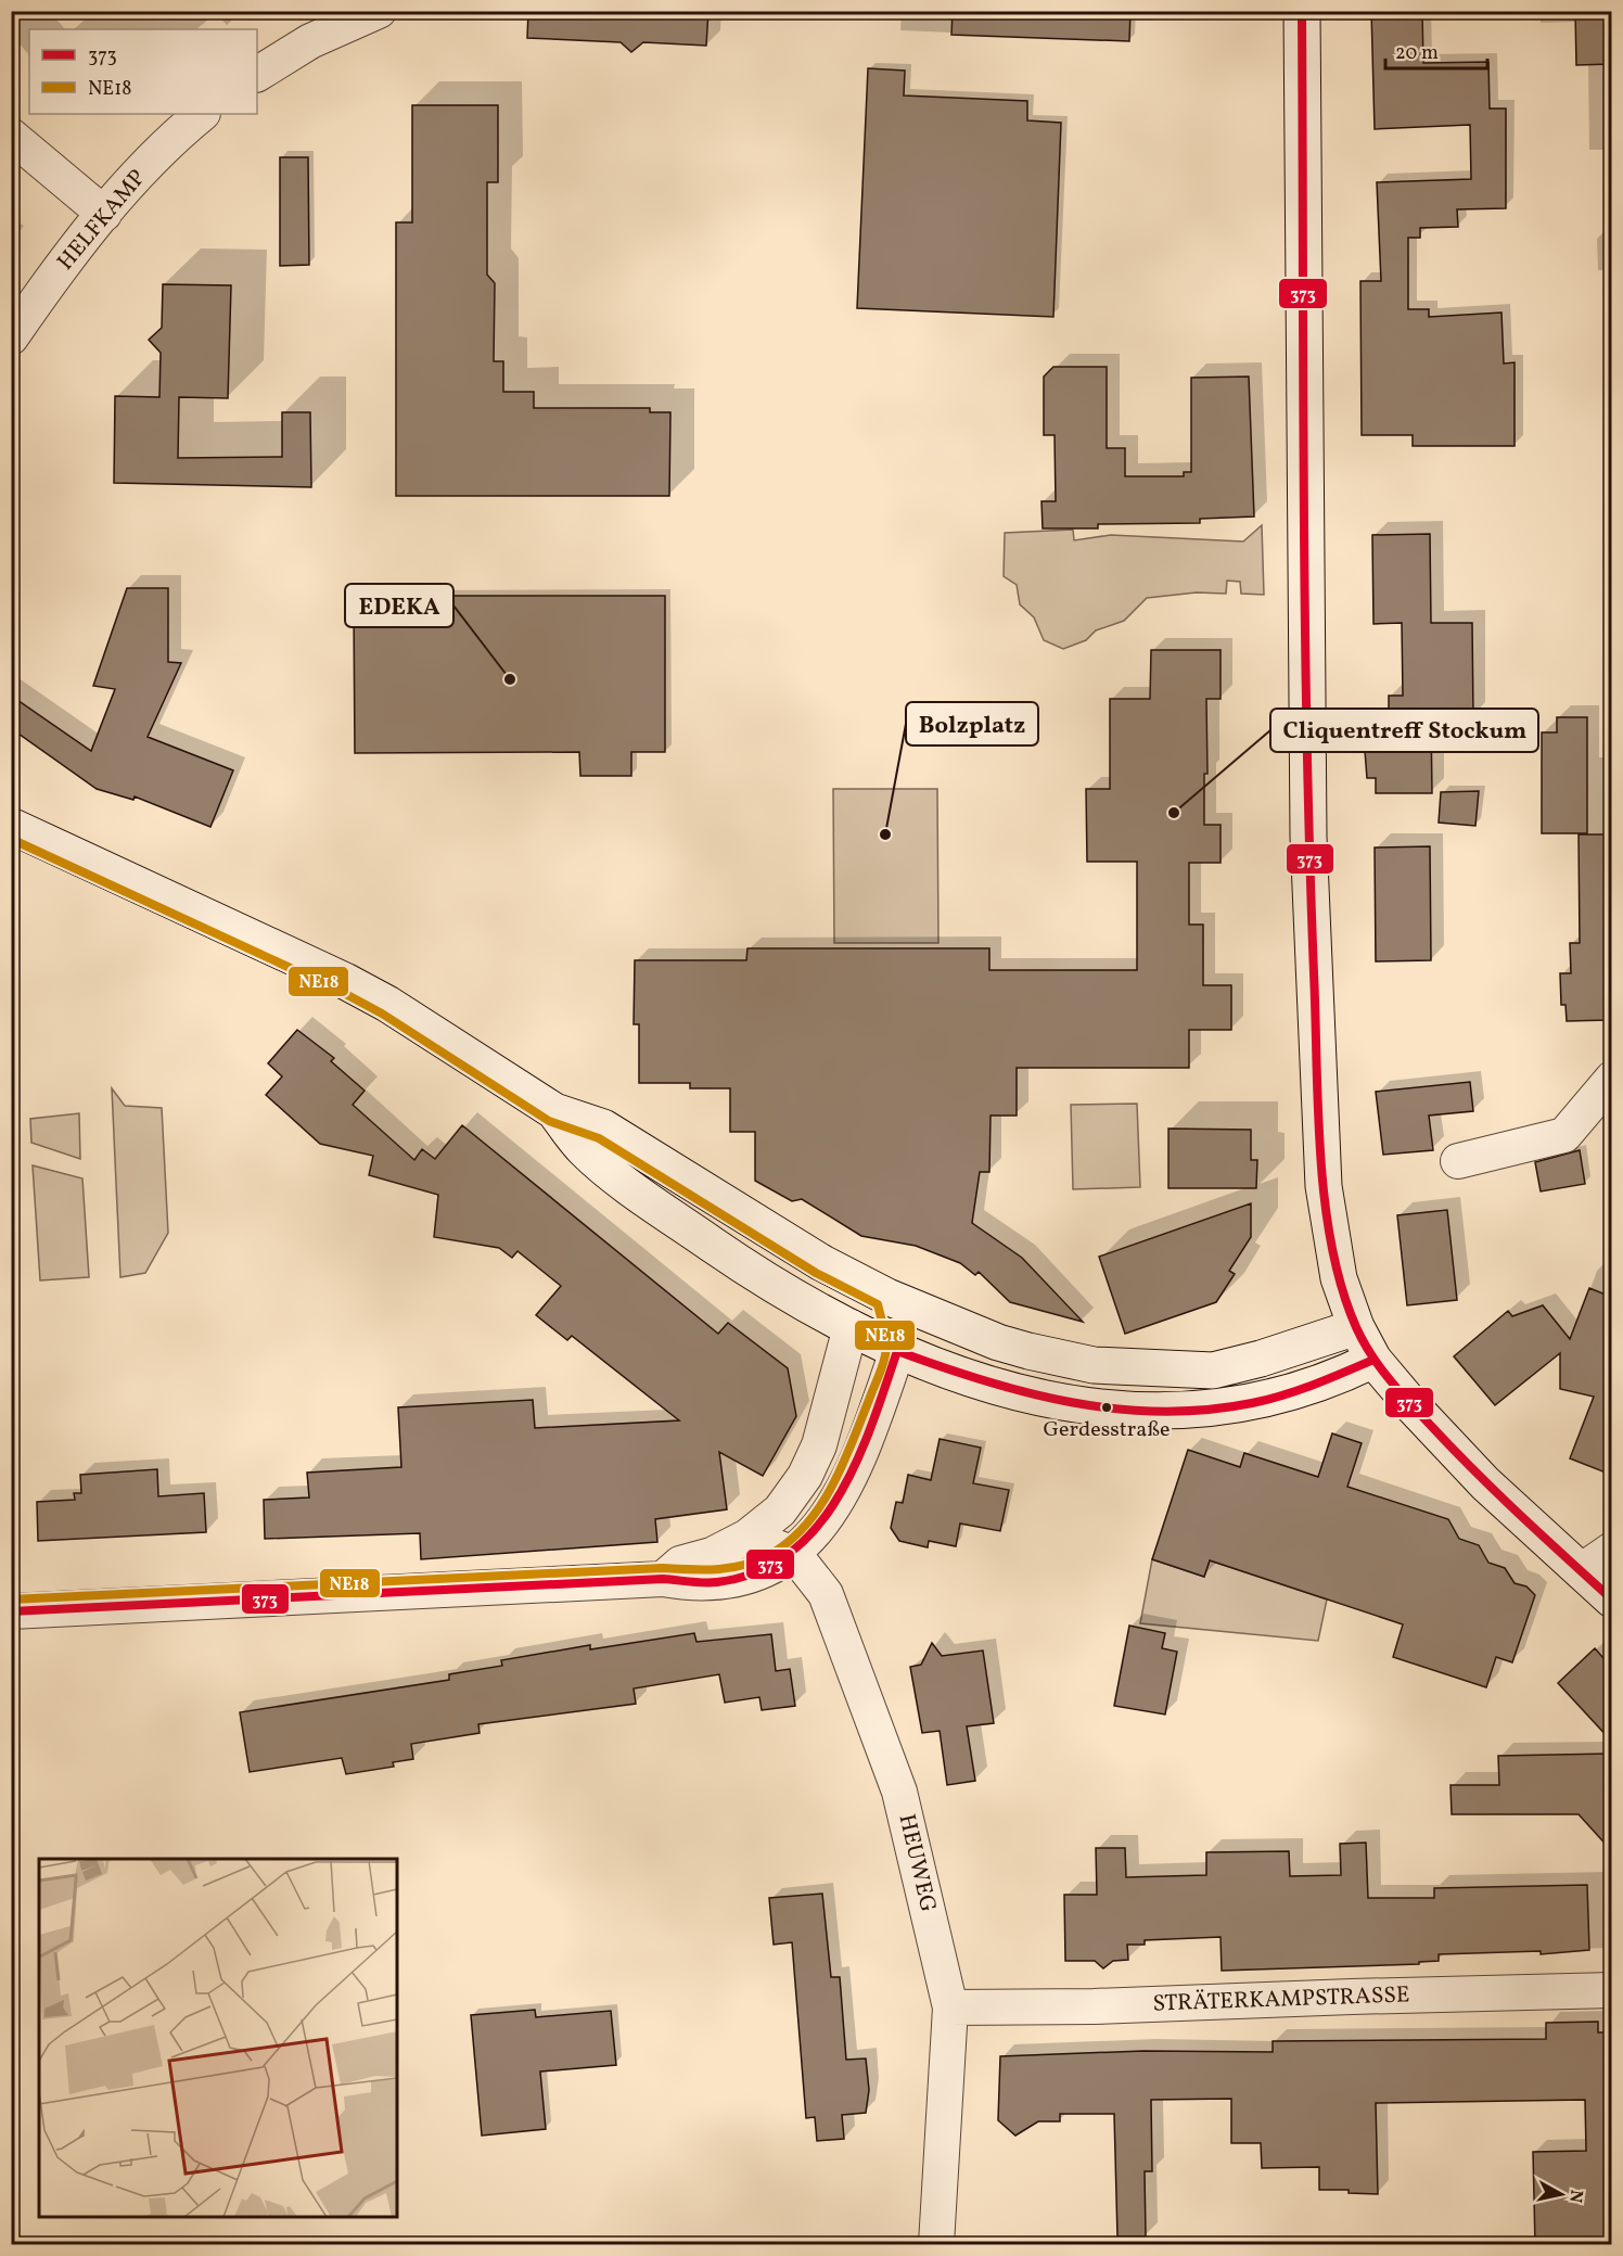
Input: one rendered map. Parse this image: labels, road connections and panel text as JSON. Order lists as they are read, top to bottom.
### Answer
{
  "streets": {
    "street": ["HELFKAMP", "HEUWEG", "STRÄTERKAMPSTRASSE"]
  },
  "crossings": [
    ["HEUWEG", "STRÄTERKAMPSTRASSE"]
  ],
  "places": [
    "EDEKA",
    "Cliquentreff Stockum",
    "Bolzplatz",
    "Gerdesstraße"
  ],
  "lines": ["transit line 373", "transit line NE18"],
  "legend": ["373", "NE18"],
  "scale_bar": "20 m",
  "north": "right"
}
